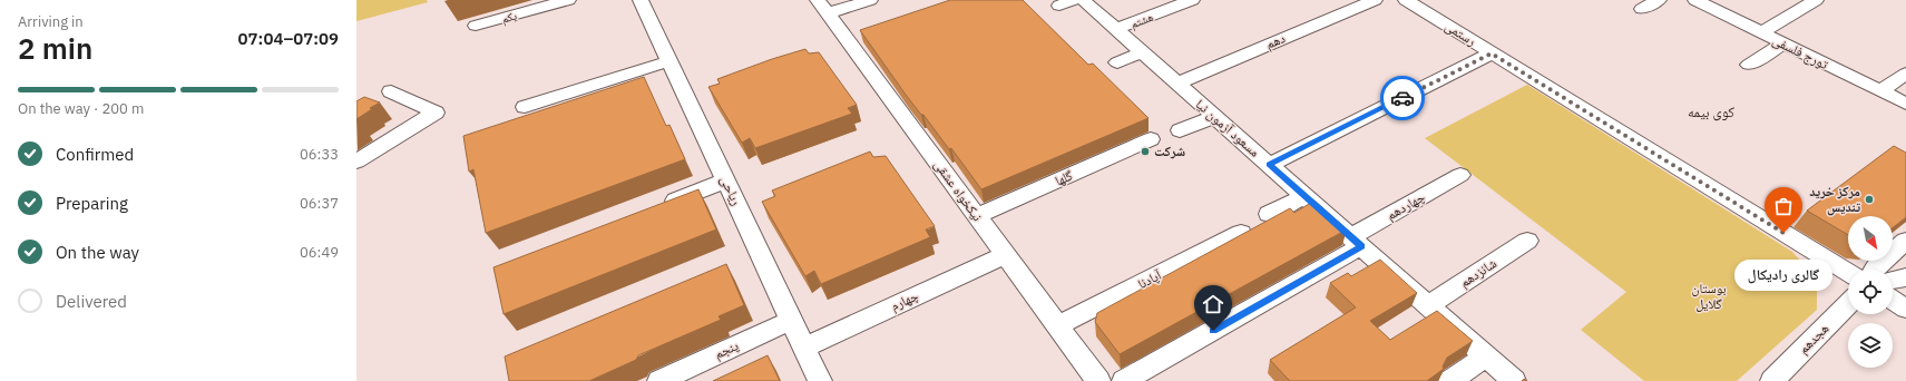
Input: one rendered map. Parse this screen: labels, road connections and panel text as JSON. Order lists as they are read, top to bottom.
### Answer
{
  "streets": {
    "street": [
      "یکم",
      "هشتم",
      "رستمی",
      "دهم",
      "تورج فلسفی",
      "مسعود آزمون نیا",
      "گلها",
      "ریاحی",
      "نیکخواه عشقی",
      "چهاردهم",
      "شانزدهم",
      "آپادنا",
      "چهارم",
      "هجدهم",
      "پنجم"
    ]
  },
  "crossings": [
    ["هشتم", "مسعود آزمون نیا"],
    ["دهم", "مسعود آزمون نیا"],
    ["مسعود آزمون نیا", "چهاردهم"],
    ["مسعود آزمون نیا", "شانزدهم"],
    ["گلها", "نیکخواه عشقی"],
    ["ریاحی", "چهارم"],
    ["ریاحی", "پنجم"],
    ["نیکخواه عشقی", "آپادنا"],
    ["نیکخواه عشقی", "چهارم"]
  ],
  "districts": ["کوی بیمه"],
  "parks": ["بوستان گلایل"],
  "places": ["شرکت", "مرکز خرید تندیس", "گالری رادیکال"],
  "north": "bottom right",
  "page": {
    "heading": ["2 min", "Arriving in", "07:04–07:09"],
    "bar": "On the way · 200 m",
    "list": [
      ["Confirmed", "06:33"],
      ["Preparing", "06:37"],
      ["On the way", "06:49"],
      "Delivered"
    ],
    "bubble": "گالری رادیکال"
  }
}
